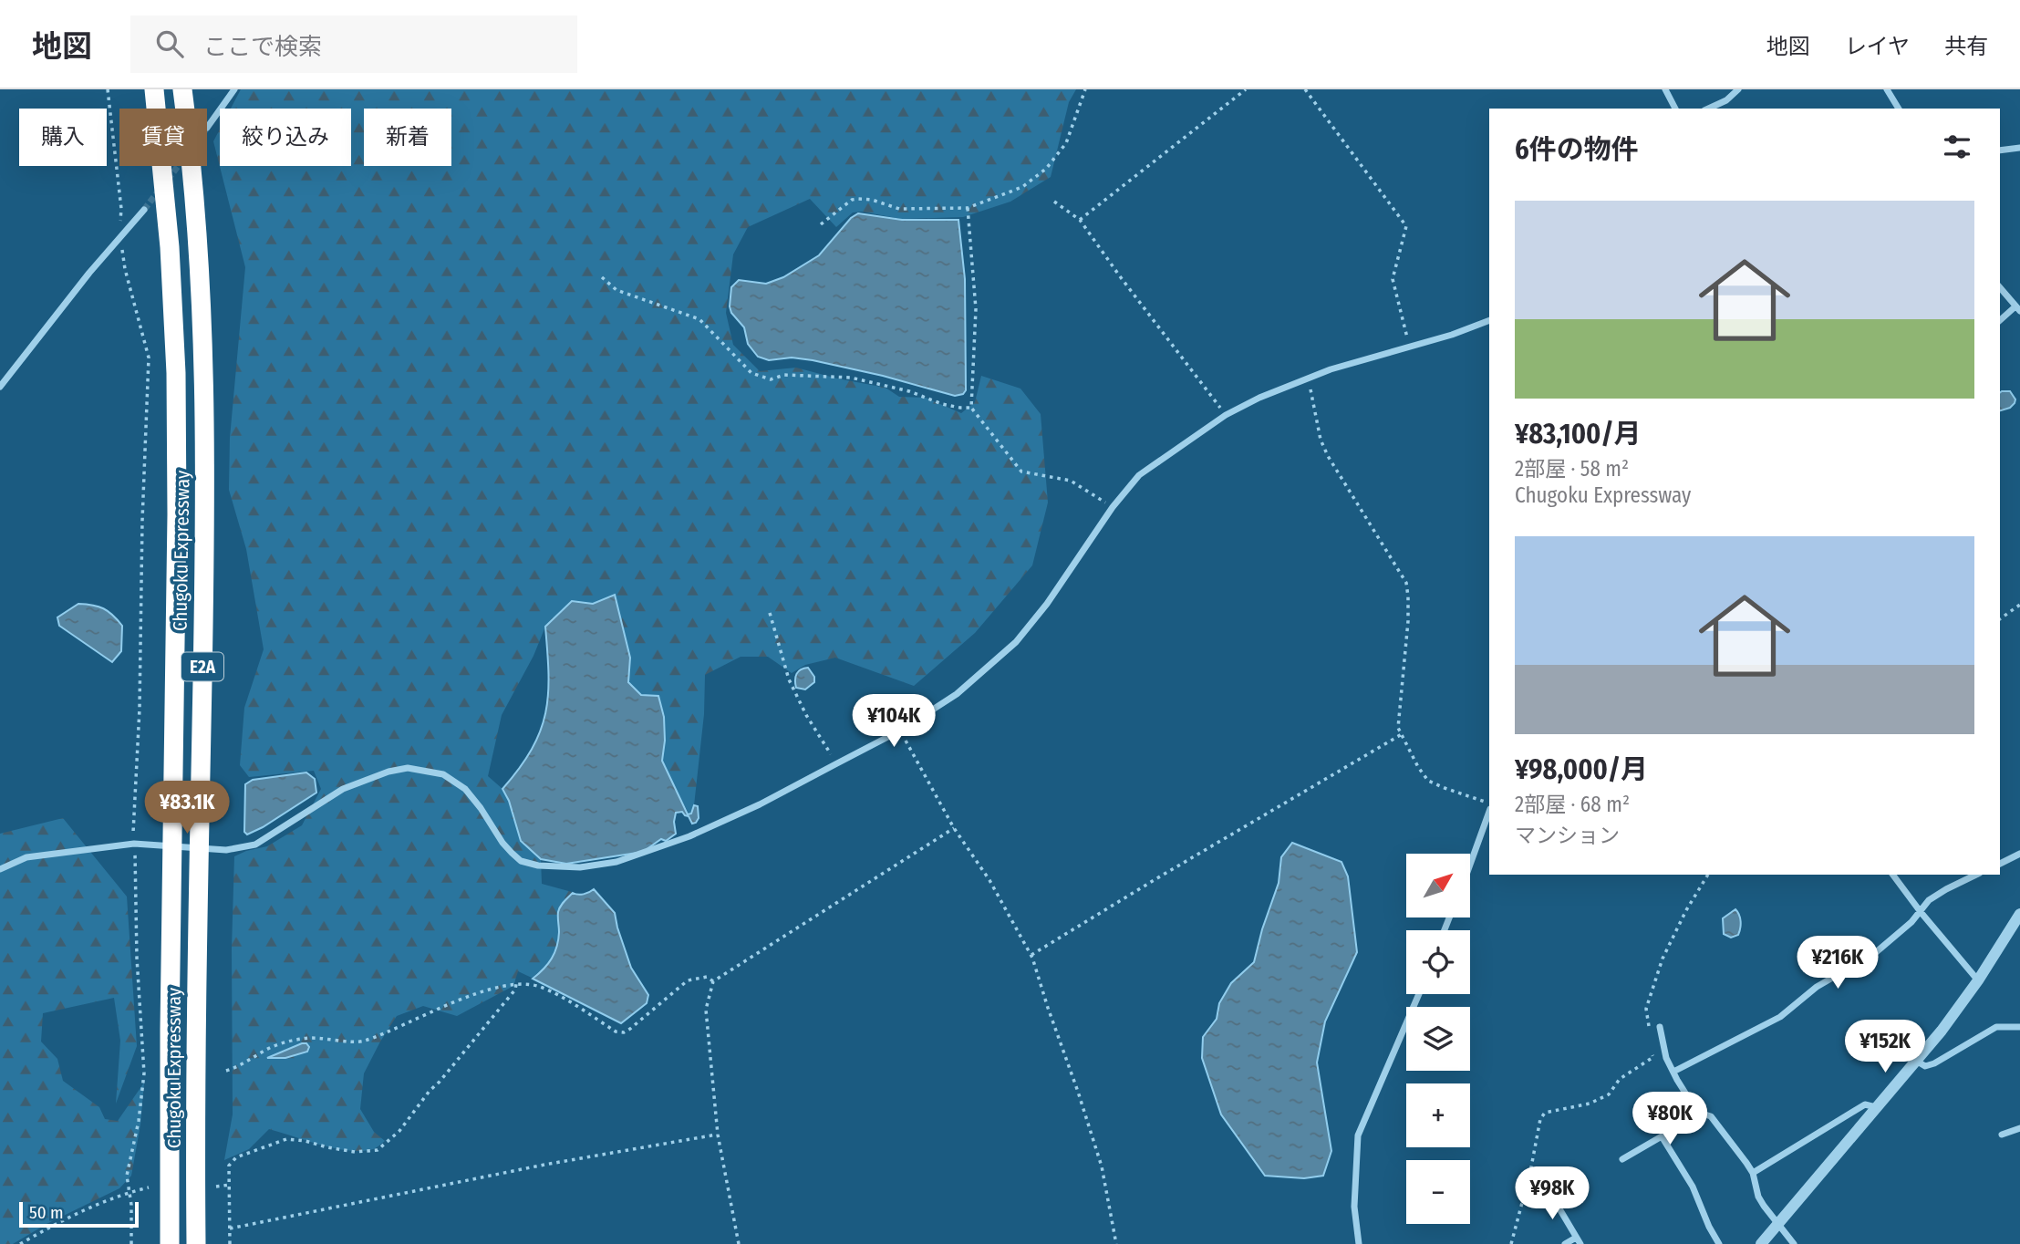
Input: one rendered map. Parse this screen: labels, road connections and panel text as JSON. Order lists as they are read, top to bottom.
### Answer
{
  "streets": {
    "highway": ["Chugoku Expressway", "E2A"]
  },
  "scale_bar": "50 m",
  "north": "top right",
  "page": {
    "header": "地図",
    "search": "ここで検索",
    "nav": ["地図", "レイヤ", "共有"],
    "chip": [
      "購入",
      "賃貸",
      "絞り込み",
      "新着"
    ],
    "heading": "6件の物件",
    "list": [
      {
        "name": "¥83,100/月",
        "note": "2部屋 · 58 m² · Chugoku Expressway"
      },
      {
        "name": "¥98,000/月",
        "note": "2部屋 · 68 m² · マンション"
      }
    ],
    "price": [
      "¥104K",
      "¥83.1K",
      "¥216K",
      "¥152K",
      "¥80K",
      "¥98K"
    ],
    "map_buttons": ["+", "−"],
    "scale": "50 m"
  }
}
